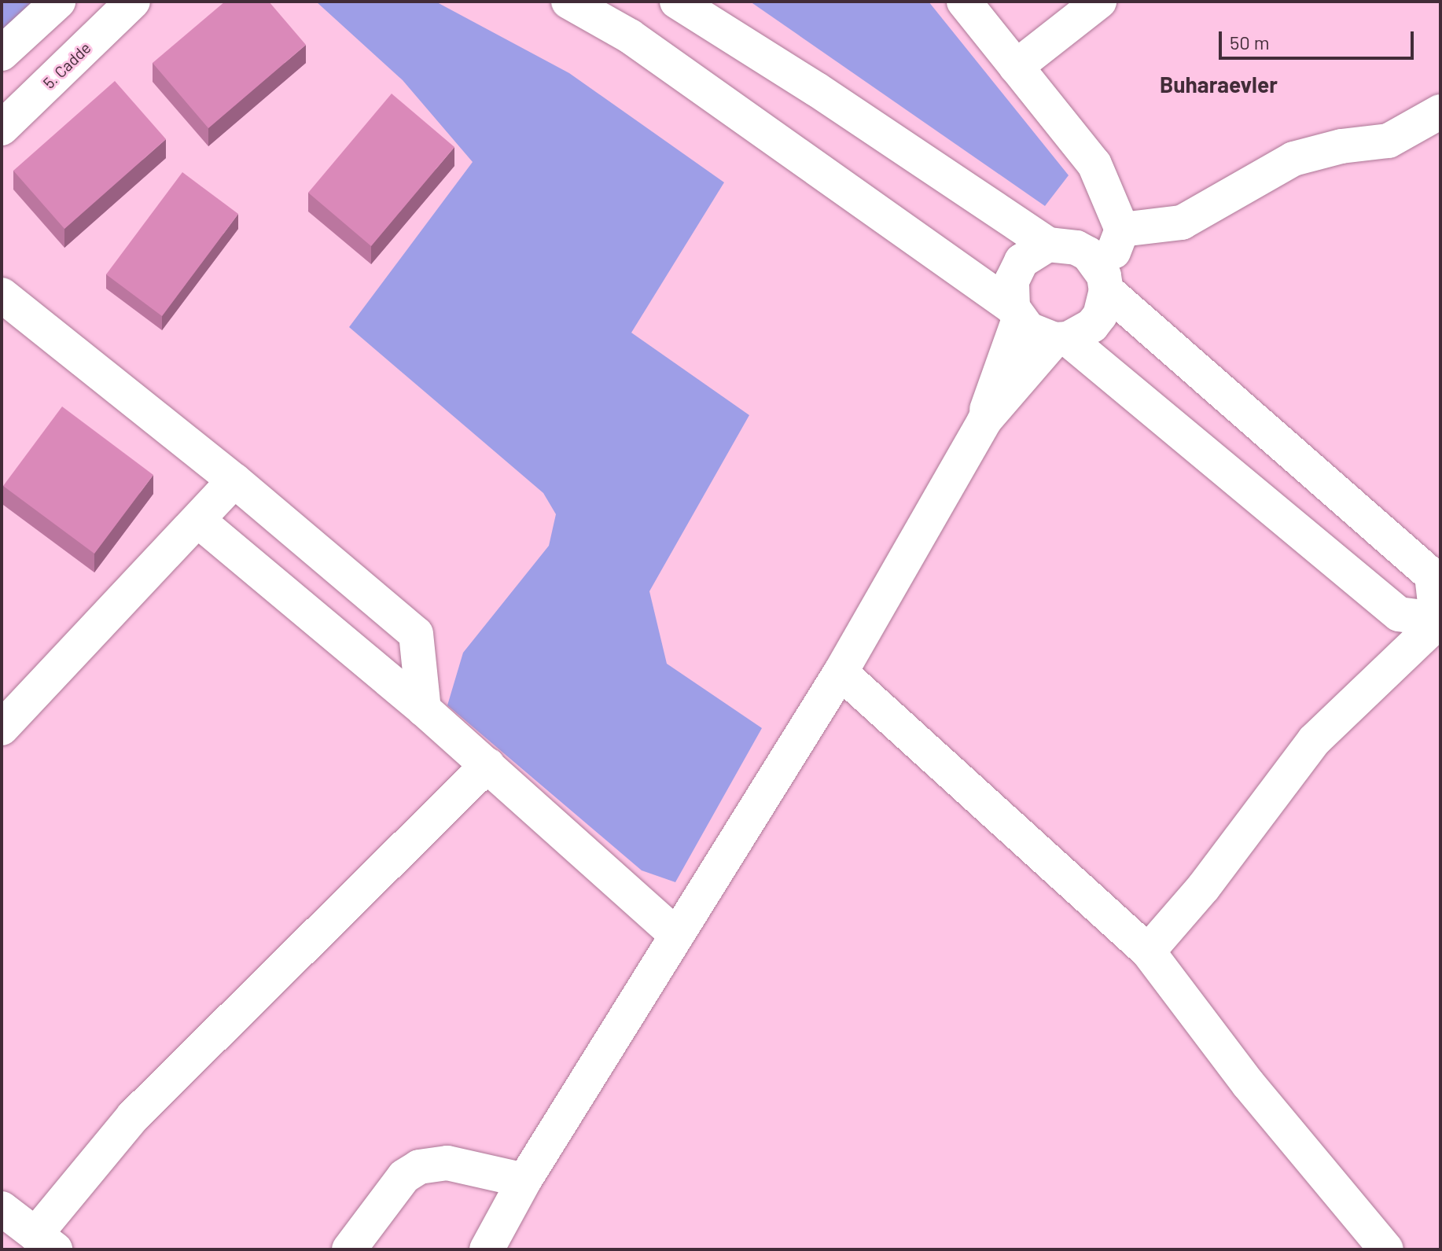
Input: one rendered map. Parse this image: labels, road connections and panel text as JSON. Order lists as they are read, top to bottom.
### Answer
{
  "streets": {
    "street": ["5. Cadde"]
  },
  "districts": ["Buharaevler"],
  "scale_bar": "50 m"
}
